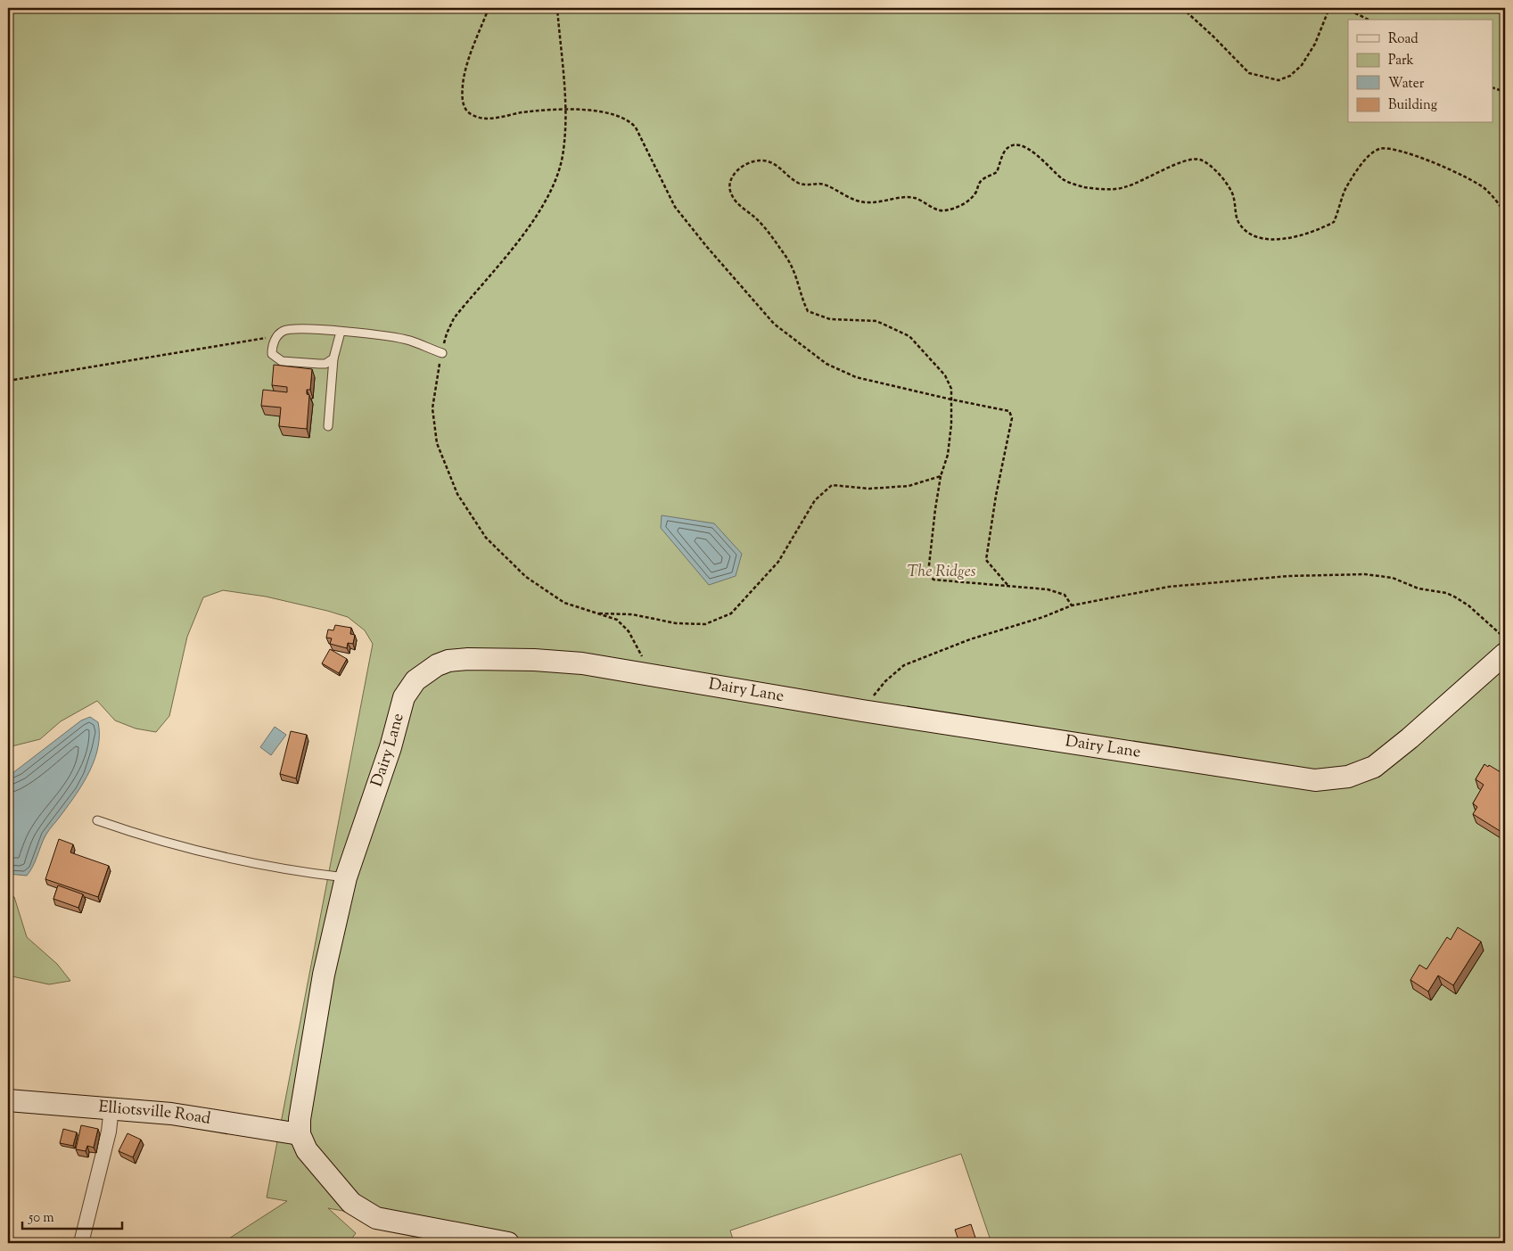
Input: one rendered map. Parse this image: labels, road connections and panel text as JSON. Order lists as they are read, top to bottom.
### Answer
{
  "streets": {
    "street": ["Dairy Lane", "Elliotsville Road"]
  },
  "crossings": [
    ["Dairy Lane", "Elliotsville Road"]
  ],
  "parks": ["The Ridges"],
  "legend": [
    "Road",
    "Park",
    "Water",
    "Building"
  ],
  "scale_bar": "50 m"
}
